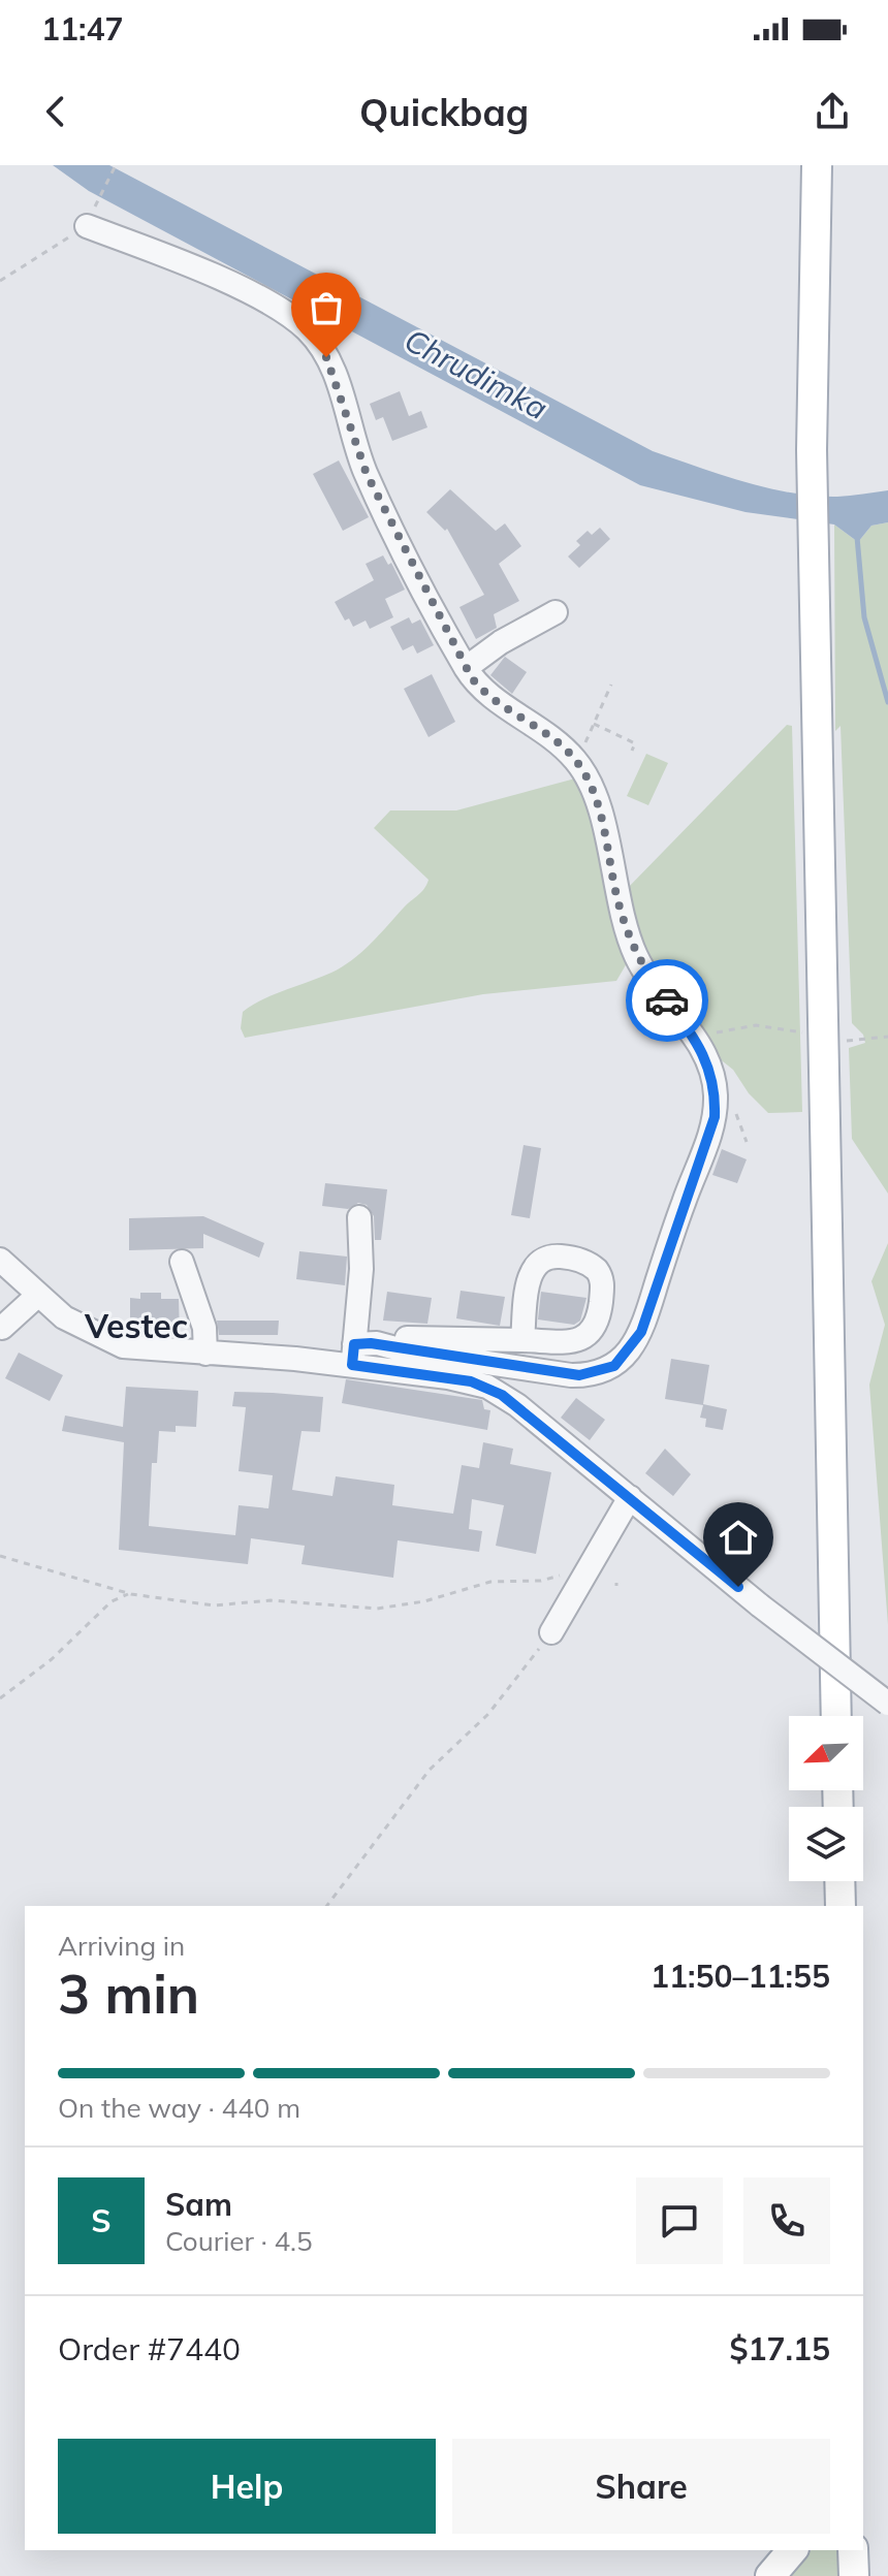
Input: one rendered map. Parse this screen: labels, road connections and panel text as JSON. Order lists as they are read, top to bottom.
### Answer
{
  "districts": ["Vestec"],
  "water": ["Chrudimka"],
  "north": "bottom left",
  "page": {
    "status": "11:47",
    "header": "Quickbag",
    "heading": ["3 min", "Arriving in", "11:50–11:55"],
    "panel": [
      "Sam",
      "Courier · 4.5",
      "Order #7440",
      "$17.15"
    ],
    "bar": "On the way · 440 m",
    "round": "S",
    "buttons": ["Help", "Share"]
  }
}
